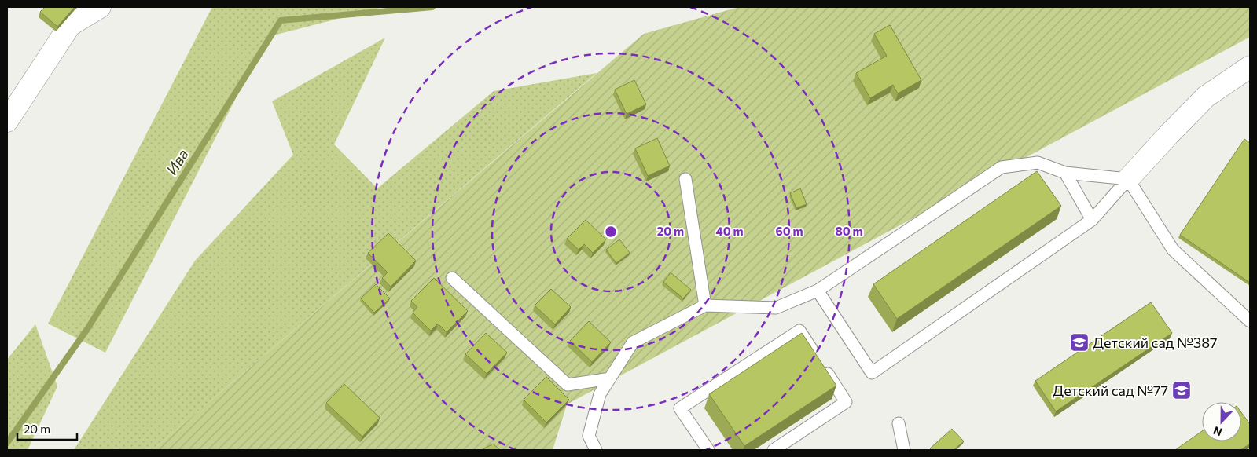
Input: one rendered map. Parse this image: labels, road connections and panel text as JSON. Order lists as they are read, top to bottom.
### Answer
{
  "water": ["Ива"],
  "places": {
    "school or university": ["Детский сад №387", "Детский сад №77"]
  },
  "scale_bar": "20 m",
  "north": "bottom",
  "rings": [
    "20 m",
    "40 m",
    "60 m",
    "80 m"
  ]
}
